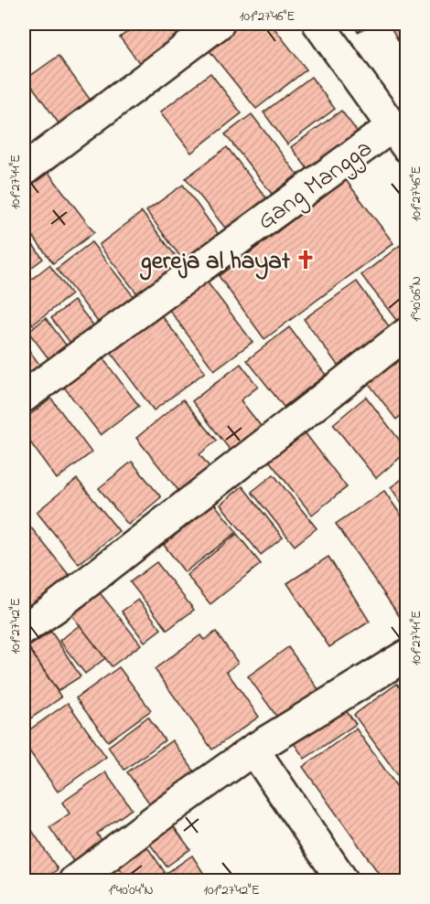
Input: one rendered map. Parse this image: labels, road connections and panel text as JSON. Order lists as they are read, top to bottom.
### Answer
{
  "streets": {
    "street": ["Gang Mangga"]
  },
  "places": {
    "church": ["gereja al hayat"]
  },
  "coordinates": [
    "101°27'46\"E",
    "101°27'44\"E",
    "1°40'06\"N",
    "101°27'42\"E",
    "1°40'04\"N"
  ]
}
